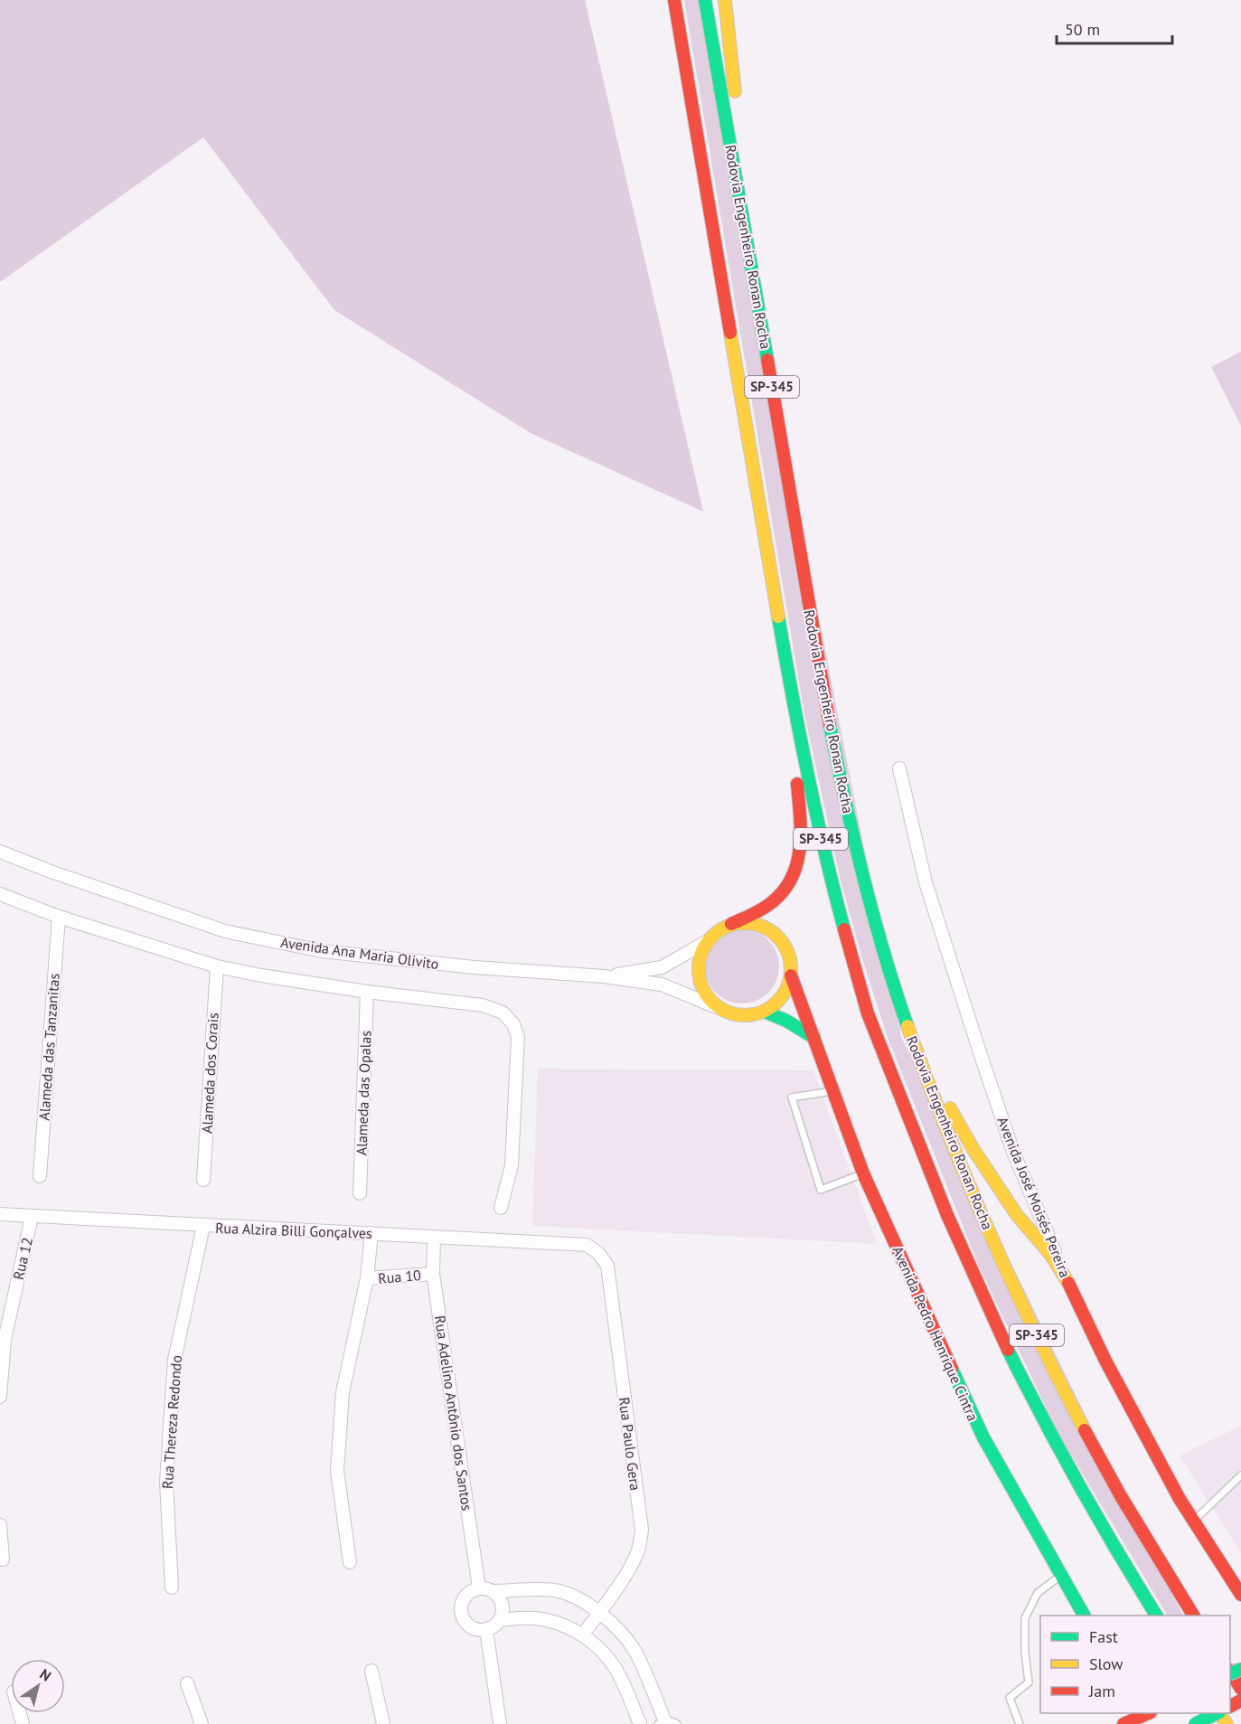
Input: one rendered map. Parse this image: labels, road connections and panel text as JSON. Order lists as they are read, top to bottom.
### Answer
{
  "streets": {
    "main road": [
      "Rodovia Engenheiro Ronan Rocha",
      "SP-345",
      "Avenida José Moisés Pereira",
      "Avenida Pedro Henrique Cintra"
    ],
    "street": [
      "Avenida Ana Maria Olivito",
      "Alameda das Tanzanitas",
      "Alameda dos Corais",
      "Alameda das Opalas",
      "Rua Alzira Billi Gonçalves",
      "Rua 12",
      "Rua 10",
      "Rua Adelino Antônio dos Santos",
      "Rua Thereza Redondo",
      "Rua Paulo Gera"
    ]
  },
  "crossings": [
    ["Avenida Ana Maria Olivito", "Avenida Pedro Henrique Cintra"],
    ["Rua Alzira Billi Gonçalves", "Rua 12"],
    ["Rua Alzira Billi Gonçalves", "Rua Adelino Antônio dos Santos"],
    ["Rua Alzira Billi Gonçalves", "Rua Thereza Redondo"],
    ["Rua Alzira Billi Gonçalves", "Rua Paulo Gera"],
    ["Rua 10", "Rua Adelino Antônio dos Santos"]
  ],
  "legend": ["Fast", "Slow", "Jam"],
  "scale_bar": "50 m",
  "north": "top right"
}
